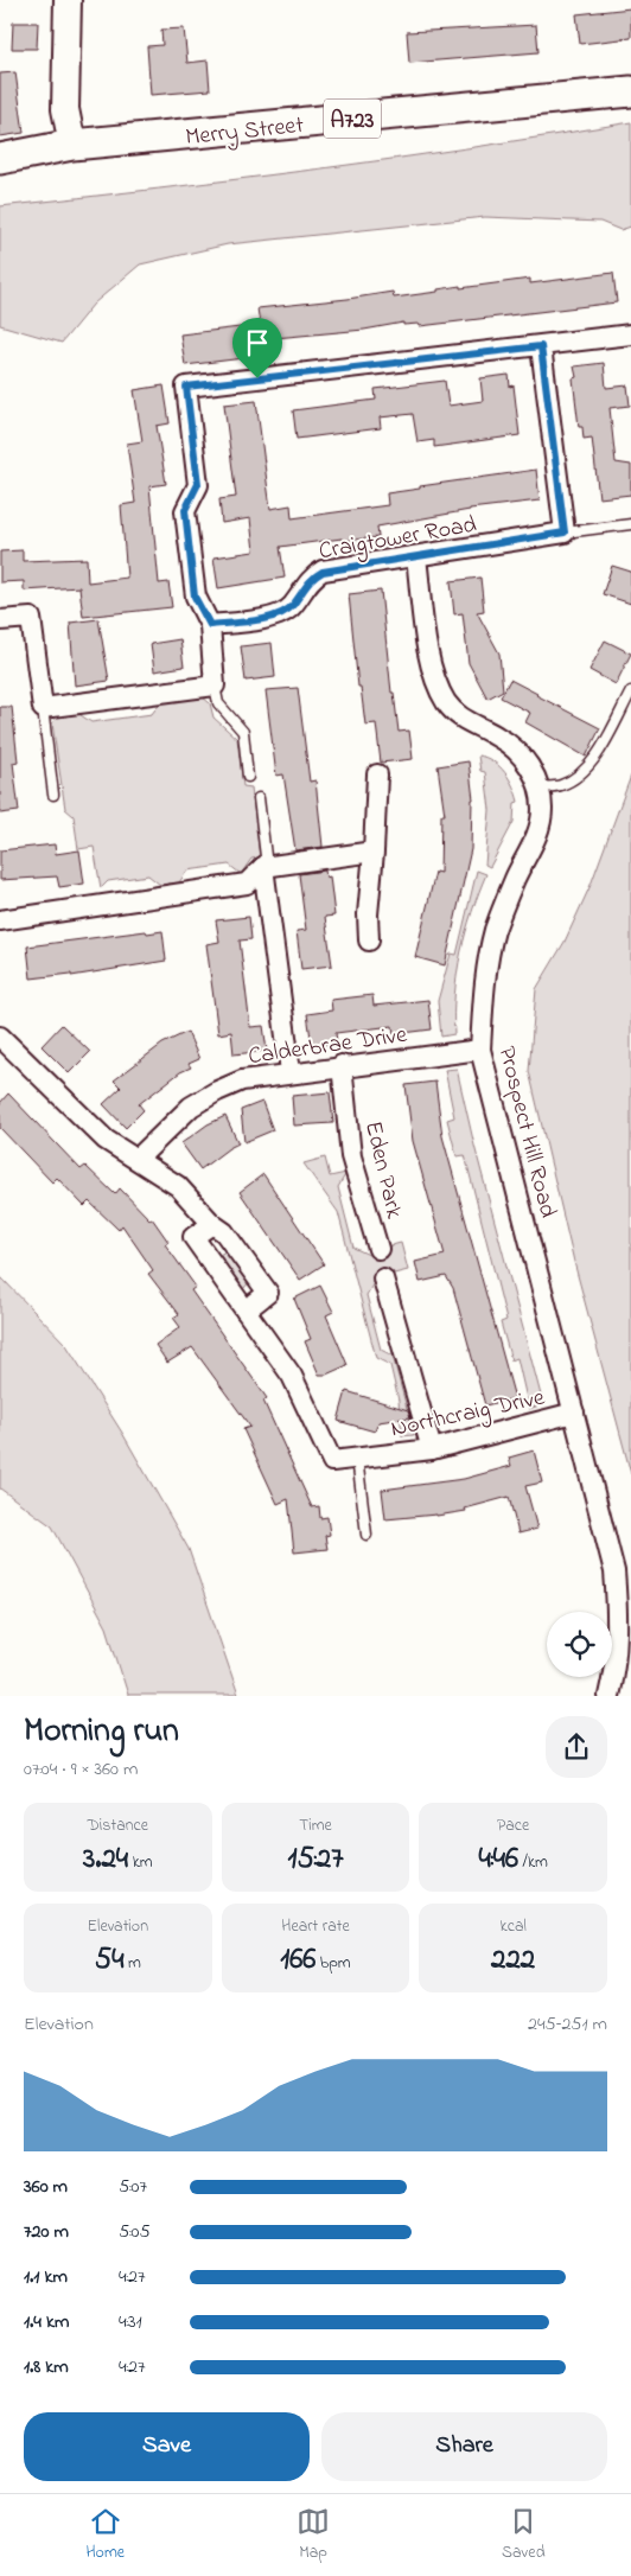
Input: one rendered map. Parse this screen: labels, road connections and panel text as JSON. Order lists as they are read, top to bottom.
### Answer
{
  "streets": {
    "main road": ["A723", "Merry Street"],
    "street": [
      "Craigtower Road",
      "Calderbrae Drive",
      "Prospect Hill Road",
      "Eden Park",
      "Northcraig Drive"
    ]
  },
  "crossings": [
    ["Craigtower Road", "Prospect Hill Road"],
    ["Calderbrae Drive", "Prospect Hill Road"],
    ["Calderbrae Drive", "Eden Park"],
    ["Prospect Hill Road", "Northcraig Drive"]
  ],
  "page": {
    "heading": ["Morning run", "07:04 · 9 × 360 m"],
    "stats": [
      ["Distance", "3.24 km"],
      ["Time", "15:27"],
      ["Pace", "4:46 /km"],
      ["Elevation", "54 m"],
      ["Heart rate", "166 bpm"],
      ["kcal", "222"]
    ],
    "chart": ["Elevation", "245–251 m"],
    "list": [
      {
        "name": "360 m",
        "note": "5:07"
      },
      {
        "name": "720 m",
        "note": "5:05"
      },
      {
        "name": "1.1 km",
        "note": "4:27"
      },
      {
        "name": "1.4 km",
        "note": "4:31"
      },
      {
        "name": "1.8 km",
        "note": "4:27"
      }
    ],
    "buttons": ["Save", "Share"],
    "tabs": ["Home", "Map", "Saved"]
  }
}
